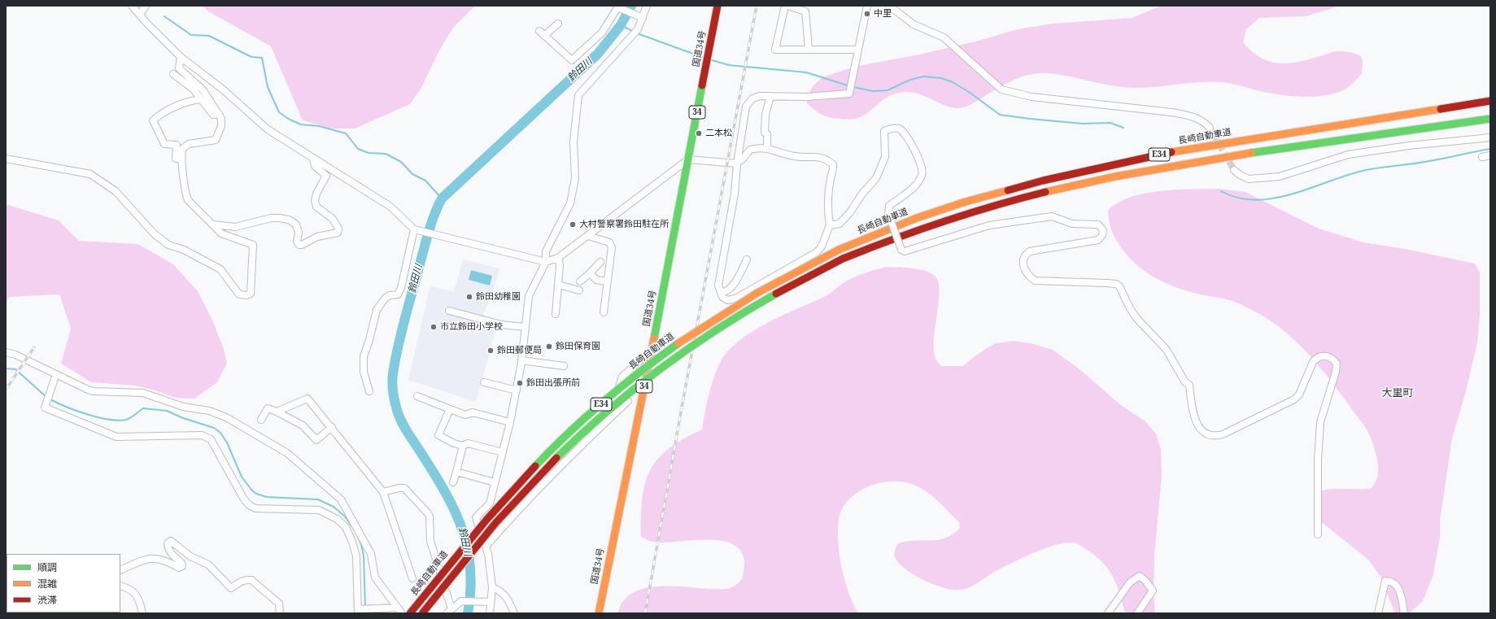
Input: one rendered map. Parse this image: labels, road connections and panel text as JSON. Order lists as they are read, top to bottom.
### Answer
{
  "streets": {
    "highway": [
      "国道34号",
      "34",
      "長崎自動車道",
      "E34"
    ]
  },
  "districts": ["大里町"],
  "water": ["鈴田川"],
  "places": [
    "中里",
    "二本松",
    "大村警察署鈴田駐在所",
    "鈴田幼稚園",
    "市立鈴田小学校",
    "鈴田保育園",
    "鈴田郵便局",
    "鈴田出張所前"
  ],
  "legend": ["順調", "混雑", "渋滞"]
}
